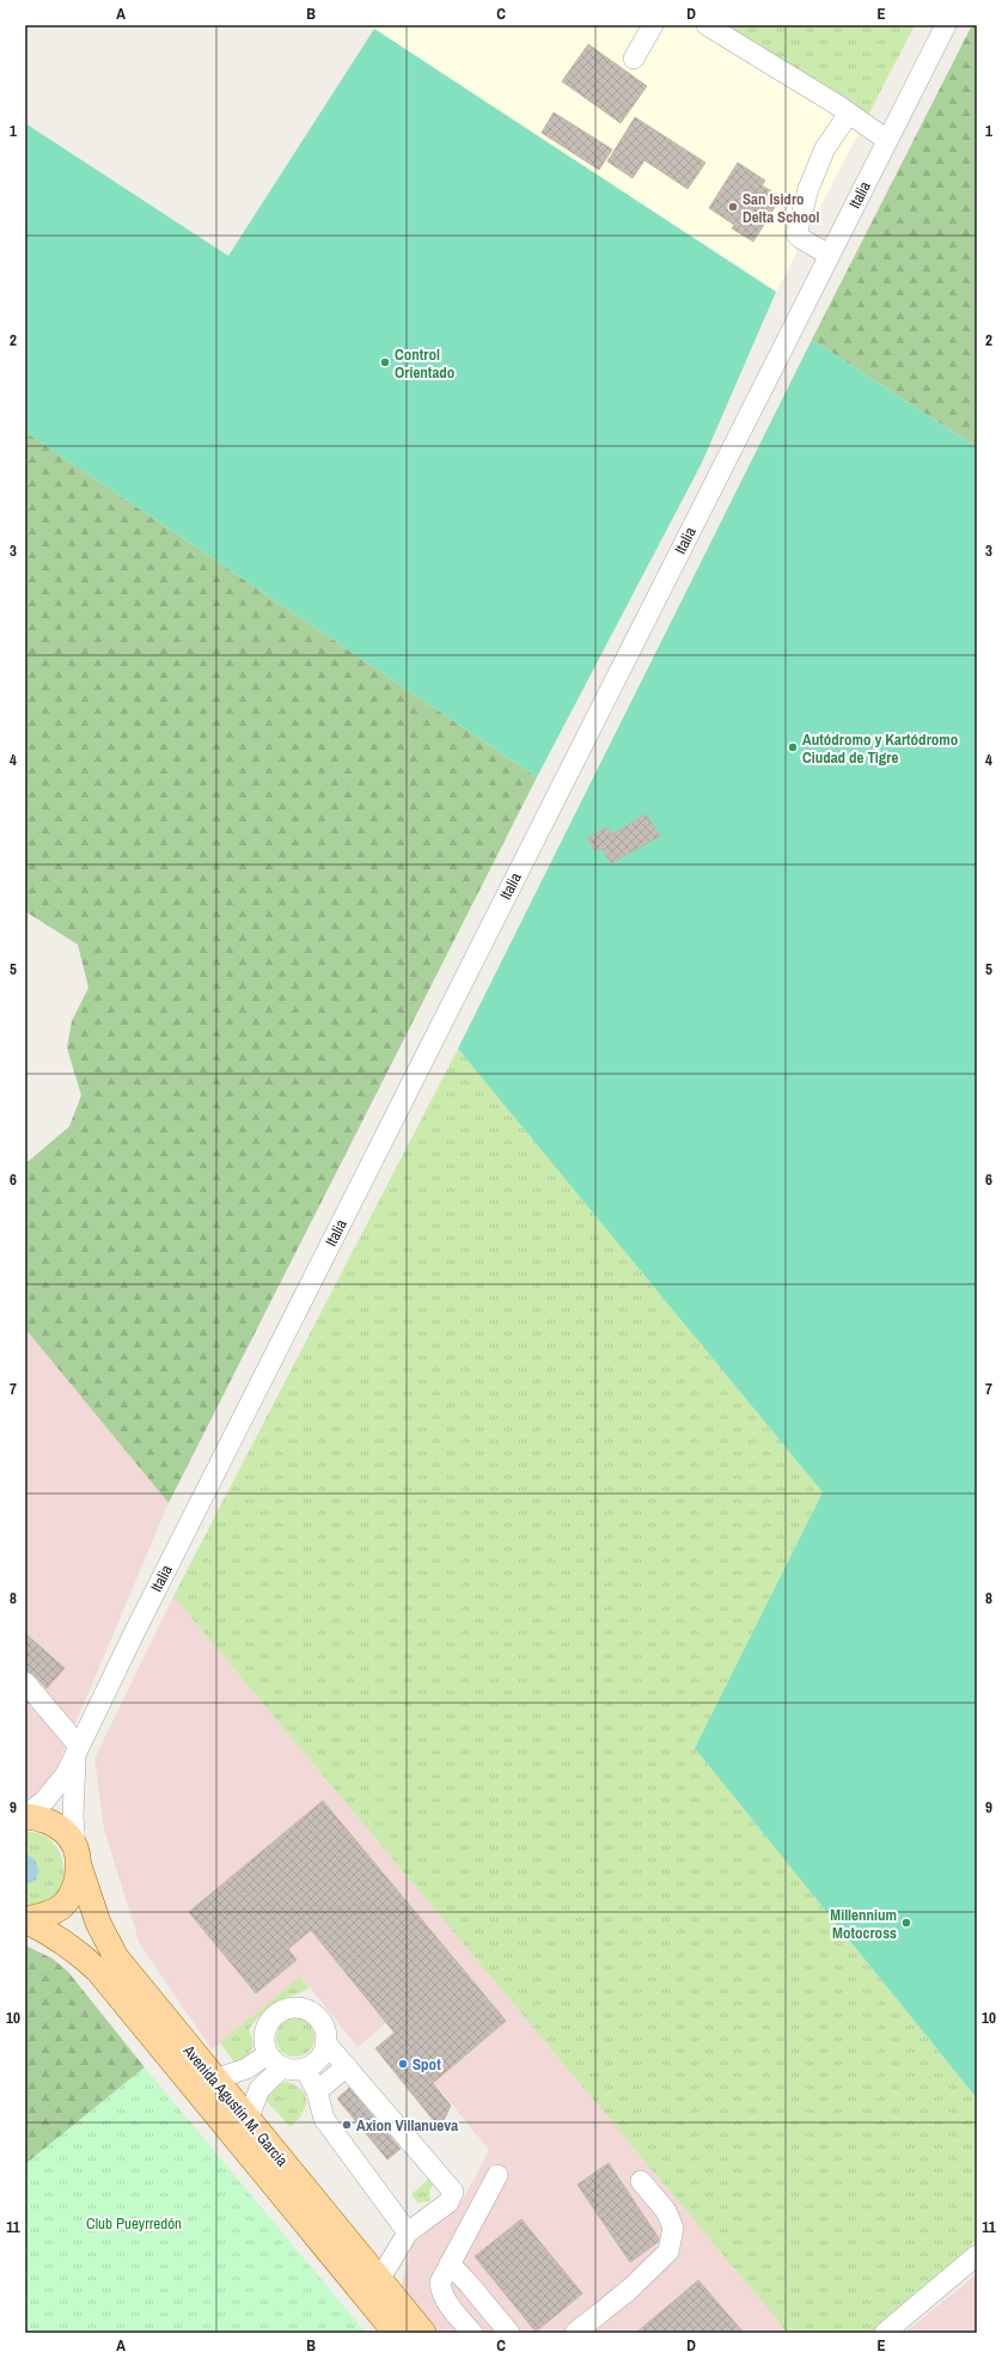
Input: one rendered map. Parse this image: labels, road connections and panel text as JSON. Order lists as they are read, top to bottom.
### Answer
{
  "streets": {
    "main road": ["Avenida Agustín M. García"],
    "street": ["Italia"]
  },
  "crossings": [
    ["Italia", "Avenida Agustín M. García"]
  ],
  "parks": ["Club Pueyrredón"],
  "places": [
    "San Isidro Delta School",
    "Control Orientado",
    "Autódromo y Kartódromo Ciudad de Tigre",
    "Millennium Motocross",
    "Spot",
    "Axion Villanueva"
  ],
  "grid": {
    "columns": [
      "A",
      "B",
      "C",
      "D",
      "E"
    ],
    "rows": [
      "1",
      "2",
      "3",
      "4",
      "5",
      "6",
      "7",
      "8",
      "9",
      "10",
      "11"
    ]
  }
}
